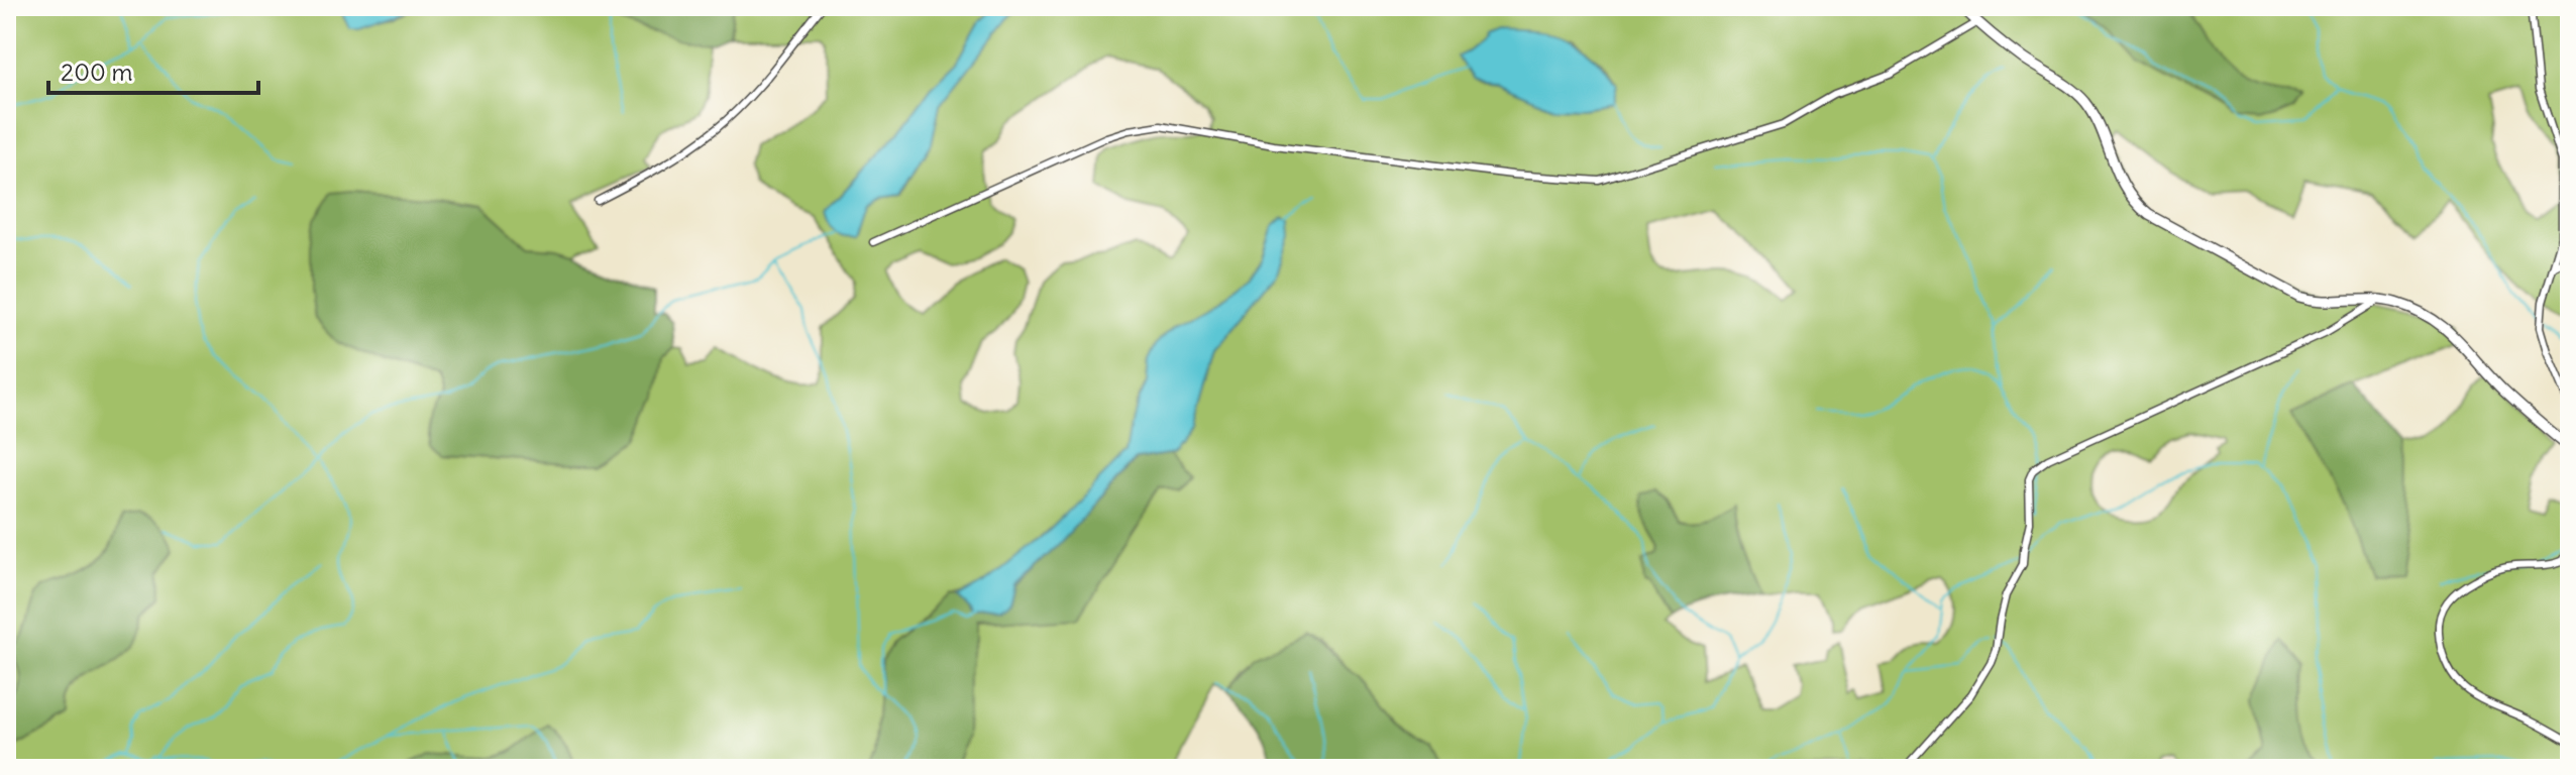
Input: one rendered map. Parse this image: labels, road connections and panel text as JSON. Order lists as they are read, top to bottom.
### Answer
{
  "scale_bar": "200 m"
}
